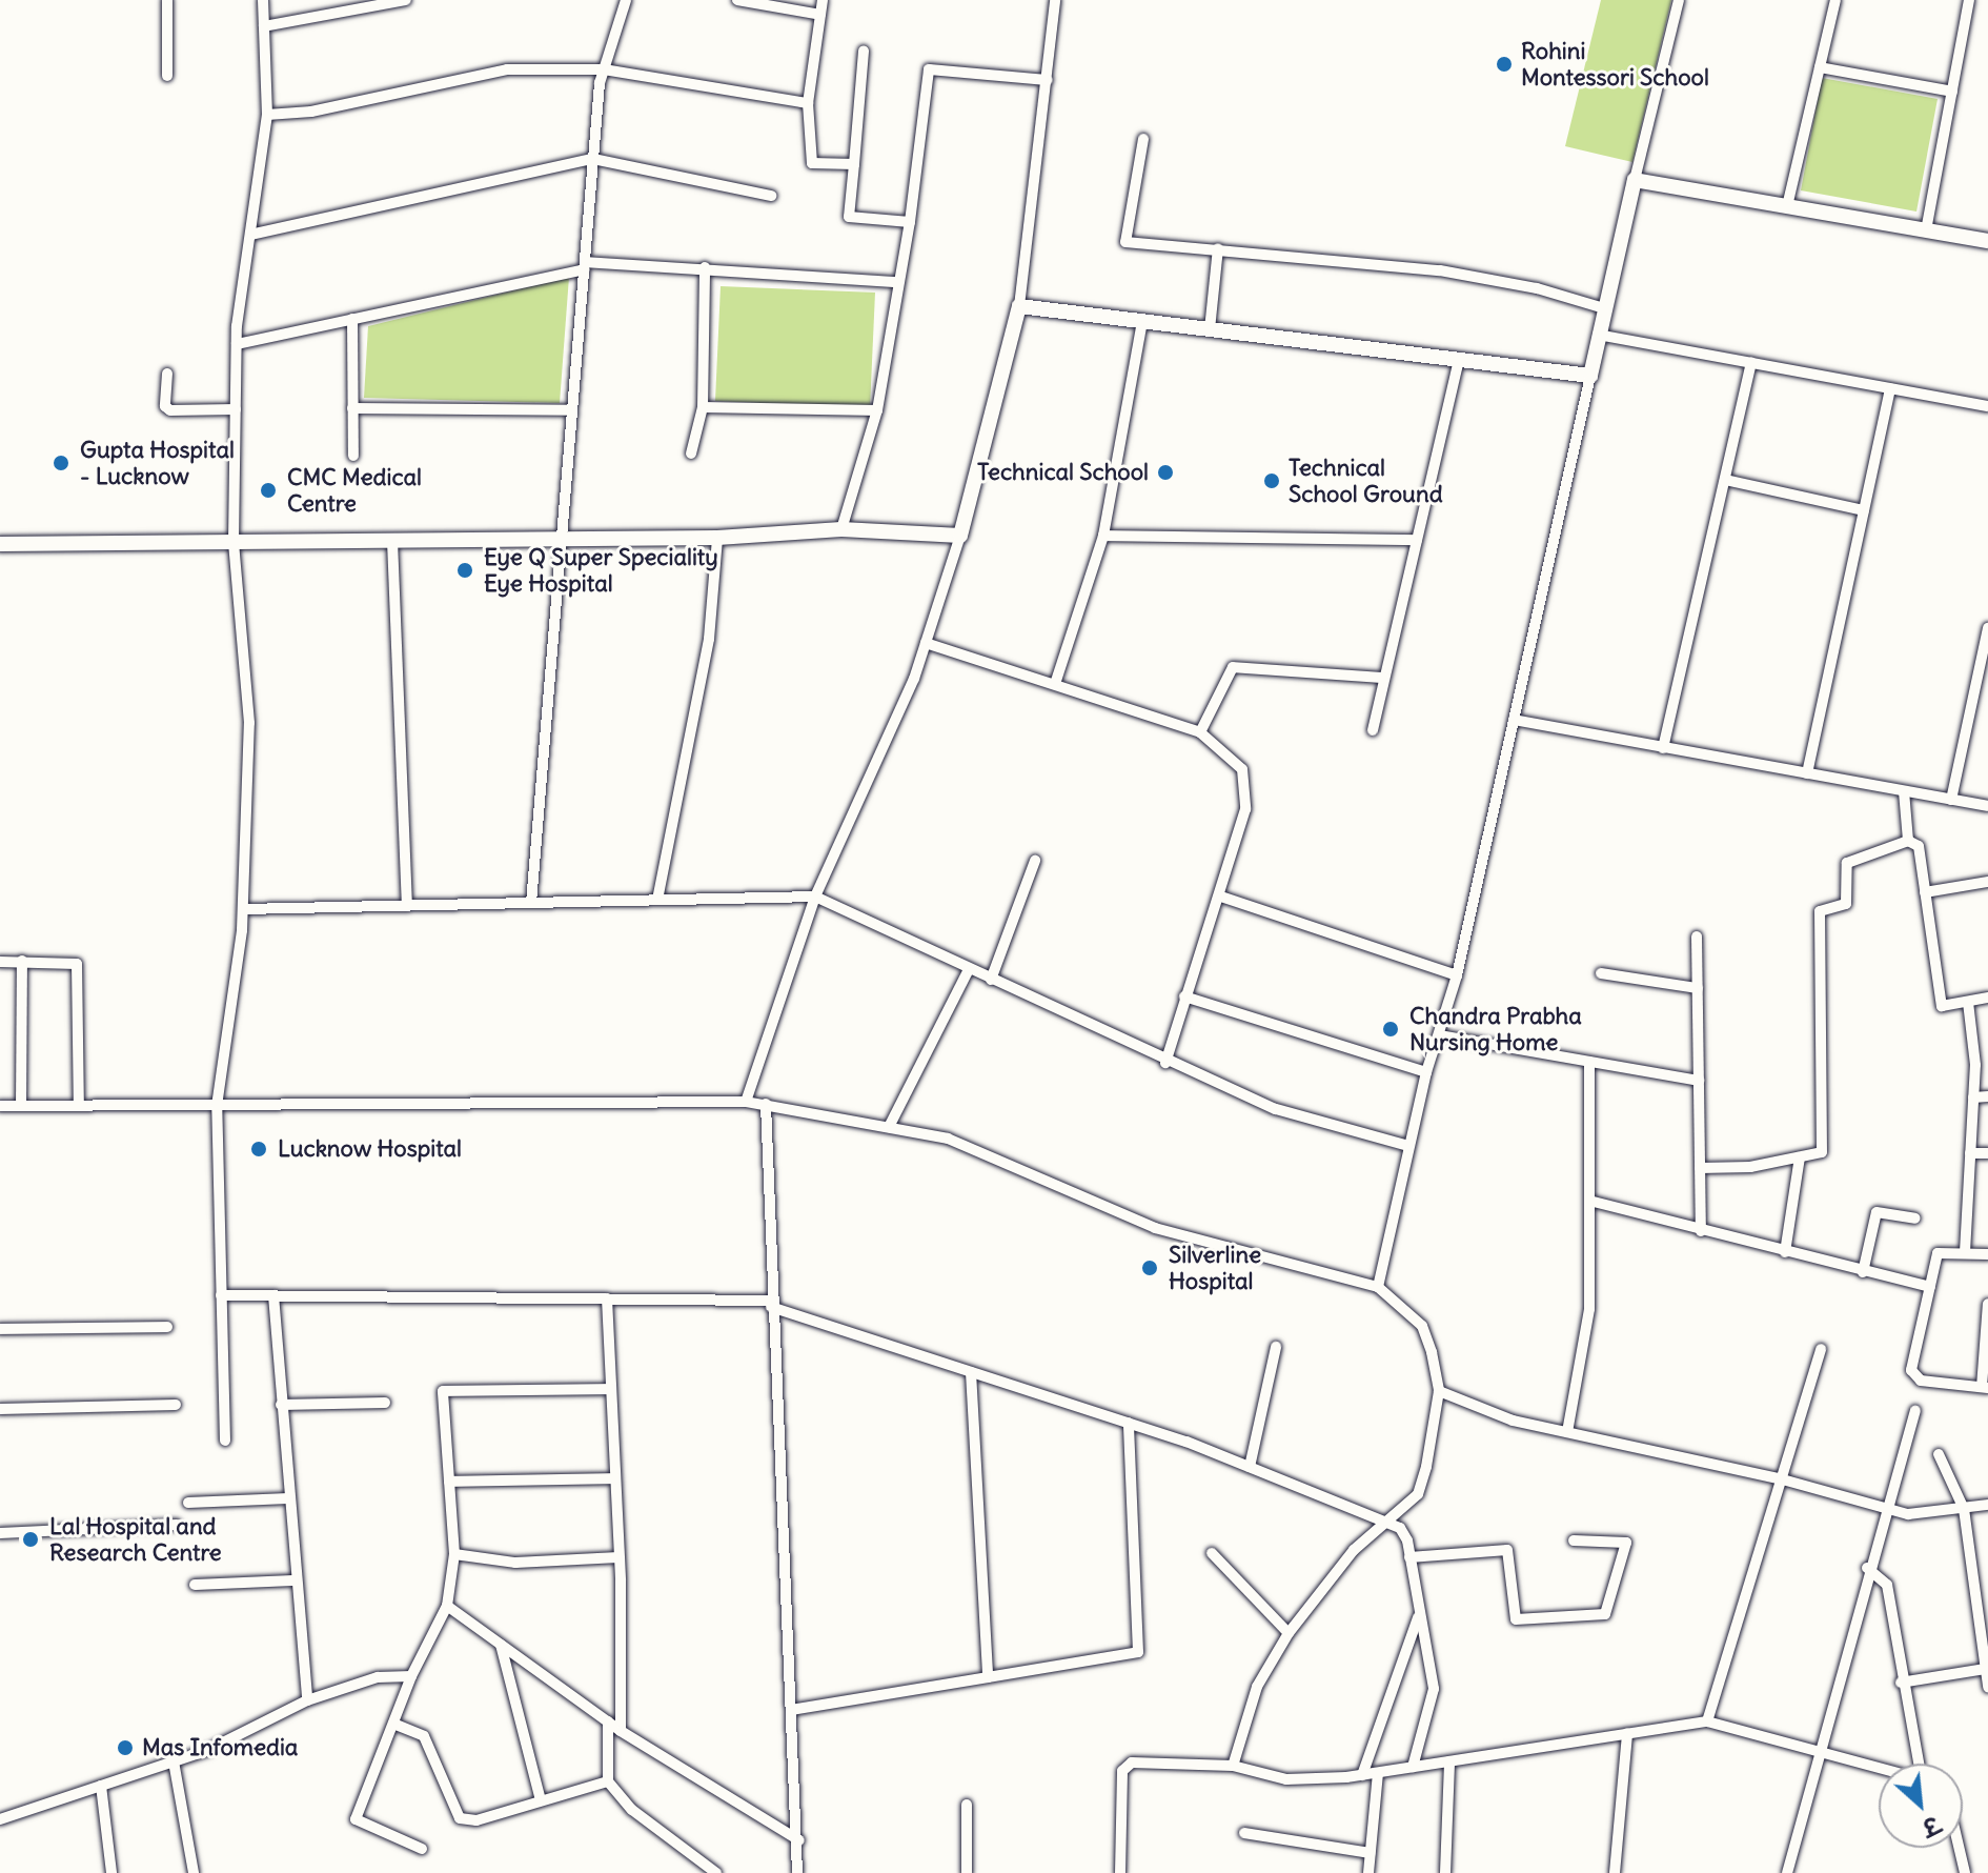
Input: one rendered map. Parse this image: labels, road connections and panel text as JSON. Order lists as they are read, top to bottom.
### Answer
{
  "places": [
    "Rohini Montessori School",
    "Gupta Hospital - Lucknow",
    "Technical School",
    "Technical School Ground",
    "CMC Medical Centre",
    "Eye Q Super Speciality Eye Hospital",
    "Chandra Prabha Nursing Home",
    "Lucknow Hospital",
    "Silverline Hospital",
    "Lal Hospital and Research Centre",
    "Mas Infomedia"
  ],
  "north": "bottom right"
}
